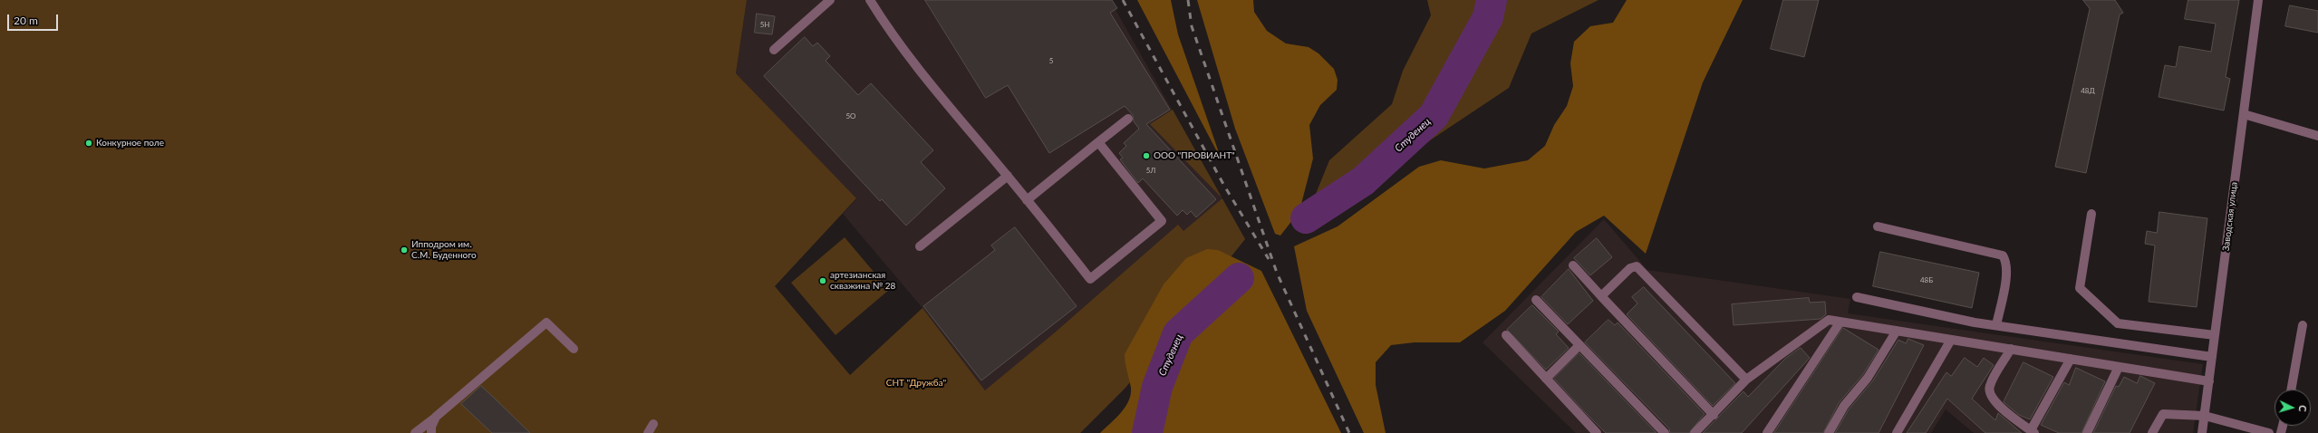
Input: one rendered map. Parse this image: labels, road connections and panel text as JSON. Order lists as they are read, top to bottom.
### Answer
{
  "streets": {
    "street": ["Заводская улица"]
  },
  "water": ["Студенец"],
  "parks": ["СНТ \"Дружба\""],
  "places": [
    "Конкурное поле",
    "ООО \"ПРОВИАНТ\"",
    "Ипподром им. С.М. Буденного",
    "артезианская скважина № 28"
  ],
  "house_numbers": [
    "5Н",
    "5",
    "48Д",
    "5О",
    "5Л",
    "48Б"
  ],
  "scale_bar": "20 m",
  "north": "right"
}
